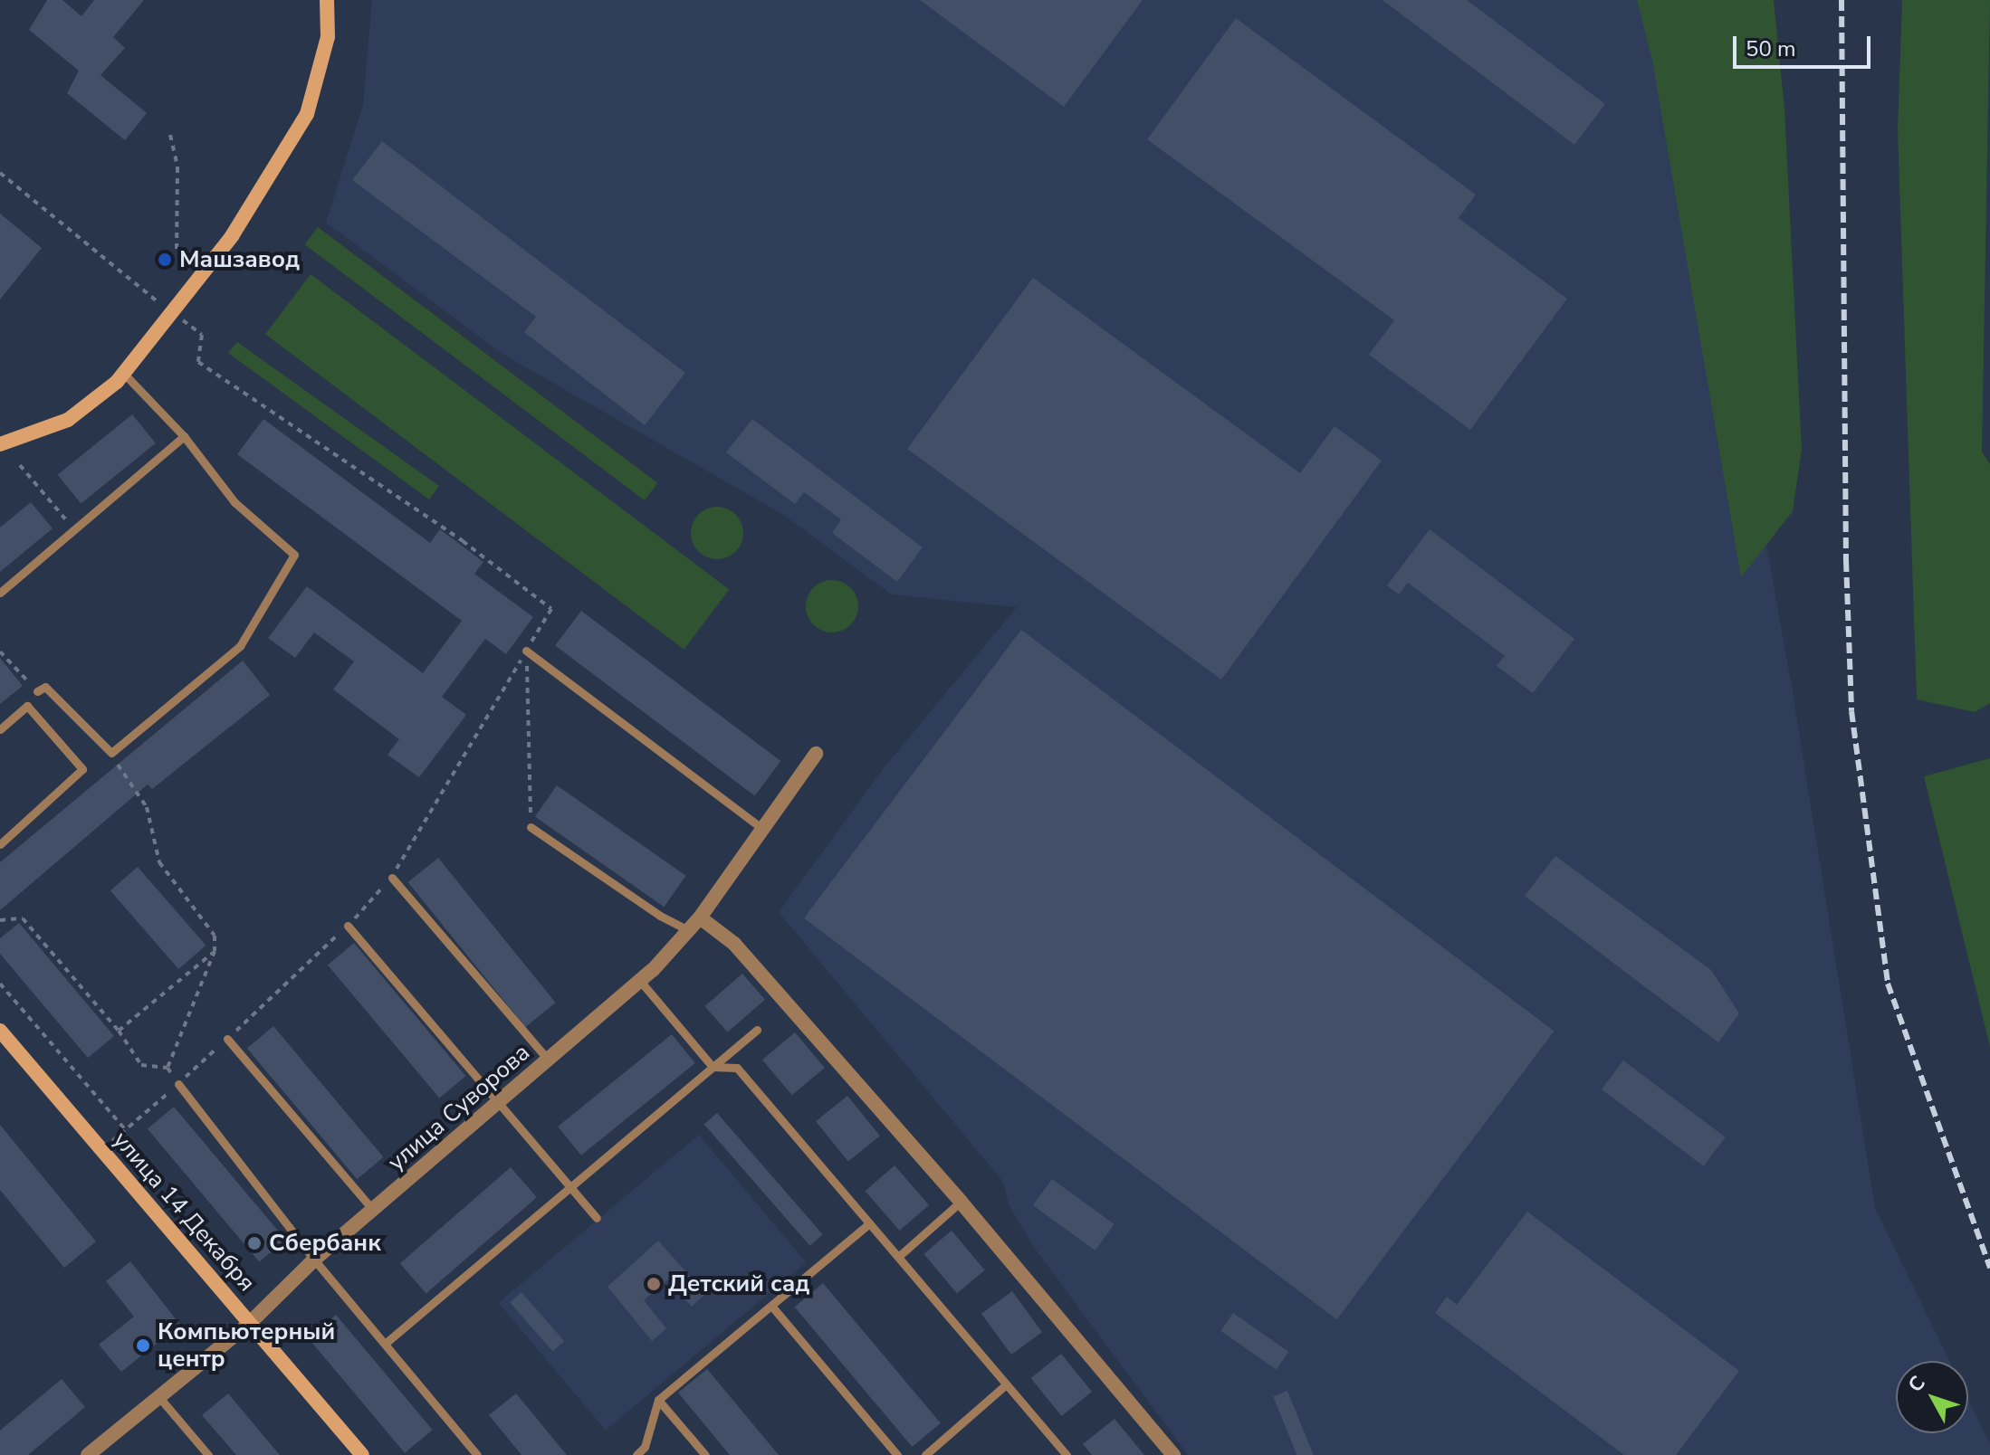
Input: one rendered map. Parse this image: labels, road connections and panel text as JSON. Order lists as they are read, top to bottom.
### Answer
{
  "streets": {
    "main road": ["улица 14 Декабря"],
    "street": ["улица Суворова"]
  },
  "crossings": [
    ["улица Суворова", "улица 14 Декабря"]
  ],
  "places": [
    "Машзавод",
    "Сбербанк",
    "Детский сад",
    "Компьютерный центр"
  ],
  "scale_bar": "50 m",
  "north": "top left"
}
